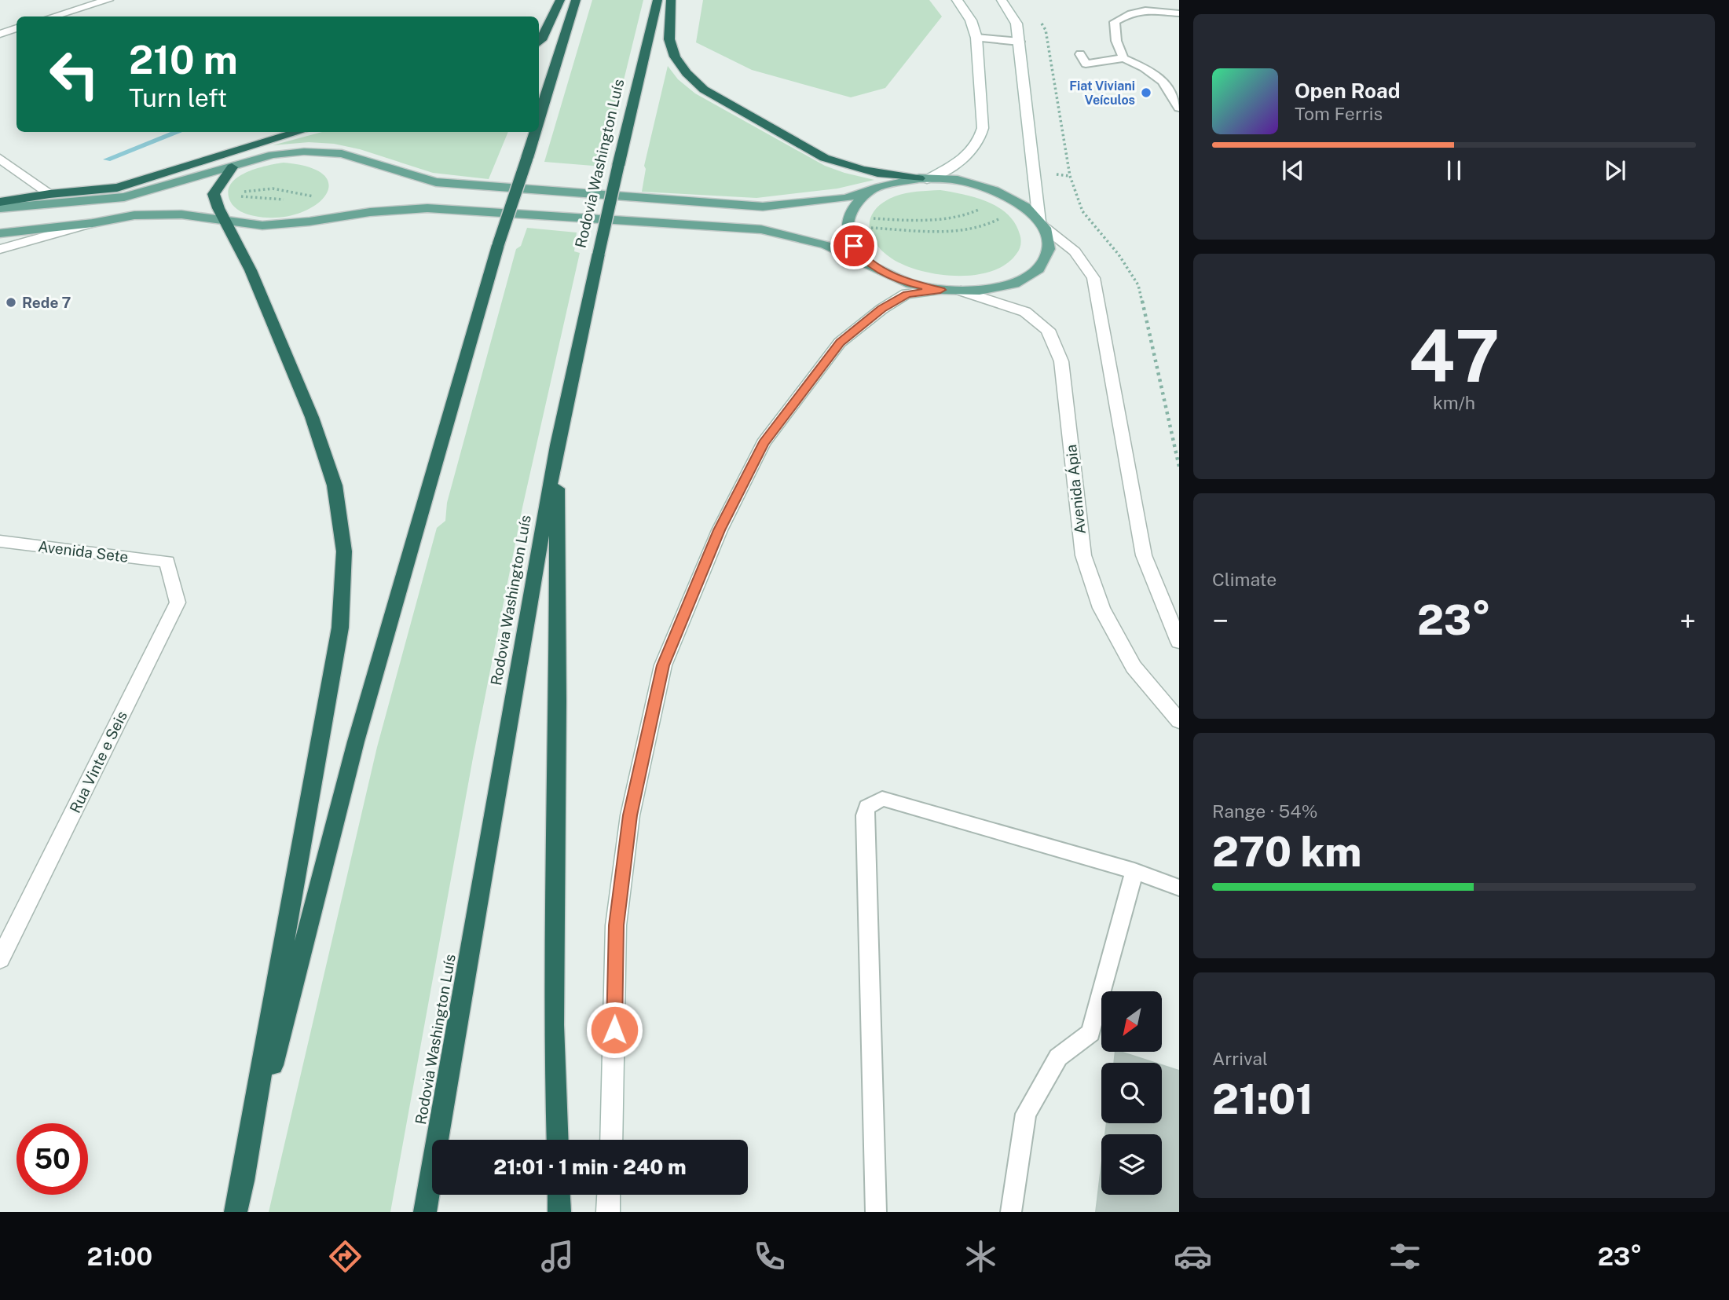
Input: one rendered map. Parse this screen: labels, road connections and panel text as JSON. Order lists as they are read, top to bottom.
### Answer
{
  "streets": {
    "highway": ["Rodovia Washington Luís"],
    "street": ["Avenida Ápia", "Avenida Sete", "Rua Vinte e Seis"]
  },
  "crossings": [
    ["Avenida Sete", "Rua Vinte e Seis"]
  ],
  "places": ["Fiat Viviani Veículos", "Rede 7"],
  "north": "bottom left",
  "page": {
    "turn": ["210 m", "Turn left"],
    "song": ["Open Road", "Tom Ferris"],
    "tile": [
      ["47", "km/h"],
      "Climate",
      ["Range · 54%", "270 km"],
      ["Arrival", "21:01"]
    ],
    "heat": ["−", "23°", "+"],
    "limit": "50",
    "trip": "21:01 · 1 min · 240 m",
    "tabs": ["21:00", "23°"]
  }
}
